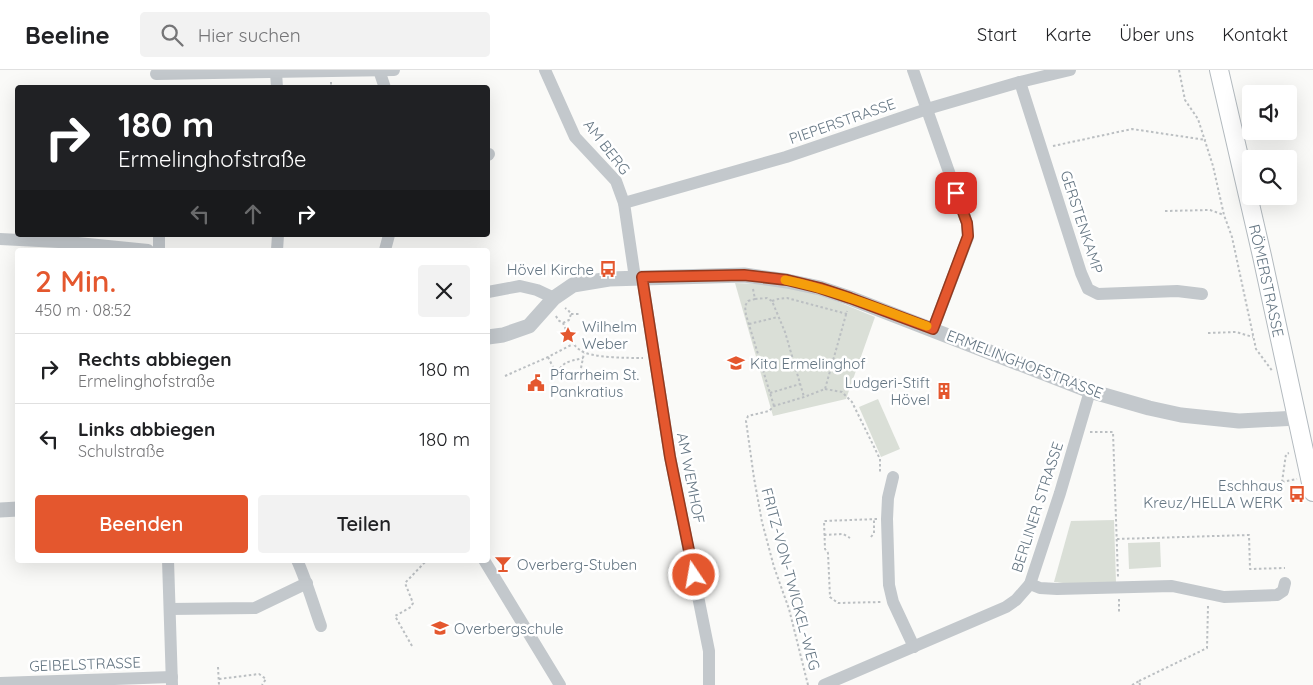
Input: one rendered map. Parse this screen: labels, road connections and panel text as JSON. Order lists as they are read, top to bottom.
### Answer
{
  "streets": {
    "main road": ["RÖMERSTRASSE"],
    "street": [
      "PIEPERSTRASSE",
      "AM BERG",
      "GERSTENKAMP",
      "ERMELINGHOFSTRASSE",
      "AM WEMHOF",
      "BERLINER STRASSE",
      "GEIBELSTRASSE"
    ],
    "path": ["FRITZ-VON-TWICKEL-WEG"]
  },
  "crossings": [
    ["PIEPERSTRASSE", "AM BERG"],
    ["PIEPERSTRASSE", "GERSTENKAMP"],
    ["AM BERG", "ERMELINGHOFSTRASSE"],
    ["AM BERG", "AM WEMHOF"],
    ["RÖMERSTRASSE", "ERMELINGHOFSTRASSE"],
    ["ERMELINGHOFSTRASSE", "AM WEMHOF"],
    ["ERMELINGHOFSTRASSE", "BERLINER STRASSE"]
  ],
  "places": {
    "bus stop": ["Hövel Kirche", "Eschhaus Kreuz/HELLA WERK"],
    "place": ["Wilhelm Weber"],
    "school or university": ["Kita Ermelinghof", "Overbergschule"],
    "public building": ["Pfarrheim St. Pankratius"],
    "building": ["Ludgeri-Stift Hövel"],
    "bar": ["Overberg-Stuben"]
  },
  "page": {
    "header": "Beeline",
    "search": "Hier suchen",
    "nav": [
      "Start",
      "Karte",
      "Über uns",
      "Kontakt"
    ],
    "turn": ["180 m", "Ermelinghofstraße"],
    "heading": ["2 Min.", "450 m · 08:52"],
    "list": [
      {
        "name": "Rechts abbiegen",
        "note": "Ermelinghofstraße",
        "value": "180 m"
      },
      {
        "name": "Links abbiegen",
        "note": "Schulstraße",
        "value": "180 m"
      }
    ],
    "buttons": ["Beenden", "Teilen"]
  }
}
